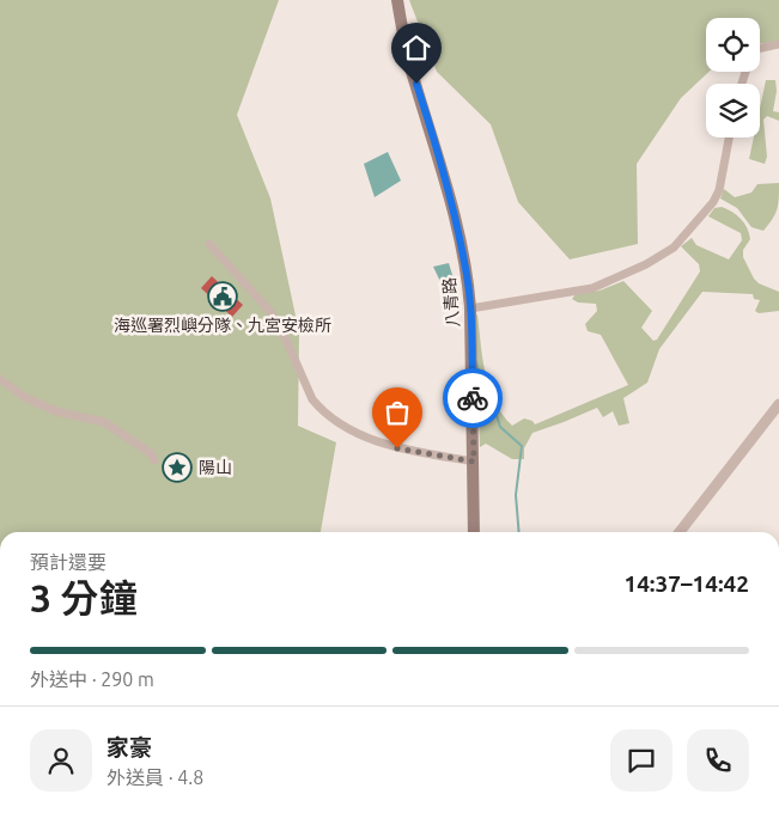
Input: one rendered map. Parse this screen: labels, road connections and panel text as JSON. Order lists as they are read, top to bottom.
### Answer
{
  "streets": {
    "main road": ["八青路"]
  },
  "places": {
    "public building": ["海巡署烈嶼分隊、九宮安檢所"],
    "place": ["陽山"]
  },
  "page": {
    "heading": ["3 分鐘", "預計還要", "14:37–14:42"],
    "panel": ["家豪", "外送員 · 4.8"],
    "bar": "外送中 · 290 m"
  }
}
